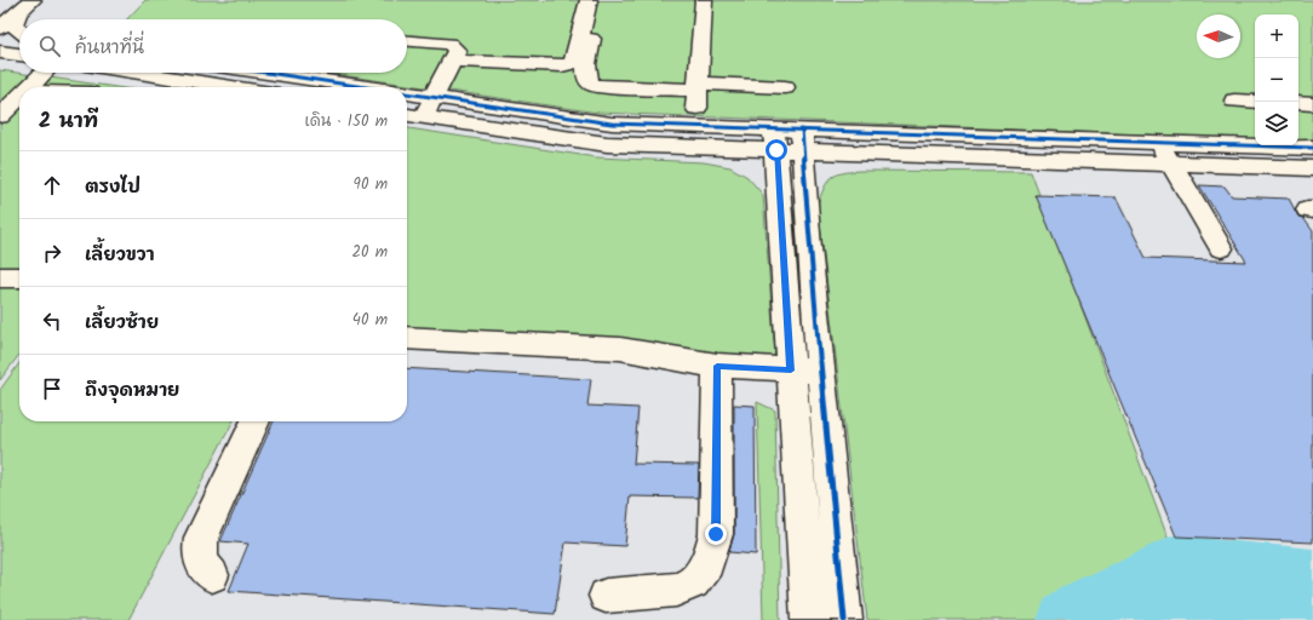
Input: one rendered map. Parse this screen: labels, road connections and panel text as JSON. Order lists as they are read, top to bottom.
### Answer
{
  "north": "left",
  "page": {
    "map_buttons": ["+", "−"],
    "search": "ค้นหาที่นี่",
    "heading": ["2 นาที", "เดิน · 150 m"],
    "list": [
      ["ตรงไป", "90 m"],
      ["เลี้ยวขวา", "20 m"],
      ["เลี้ยวซ้าย", "40 m"],
      "ถึงจุดหมาย"
    ]
  }
}
